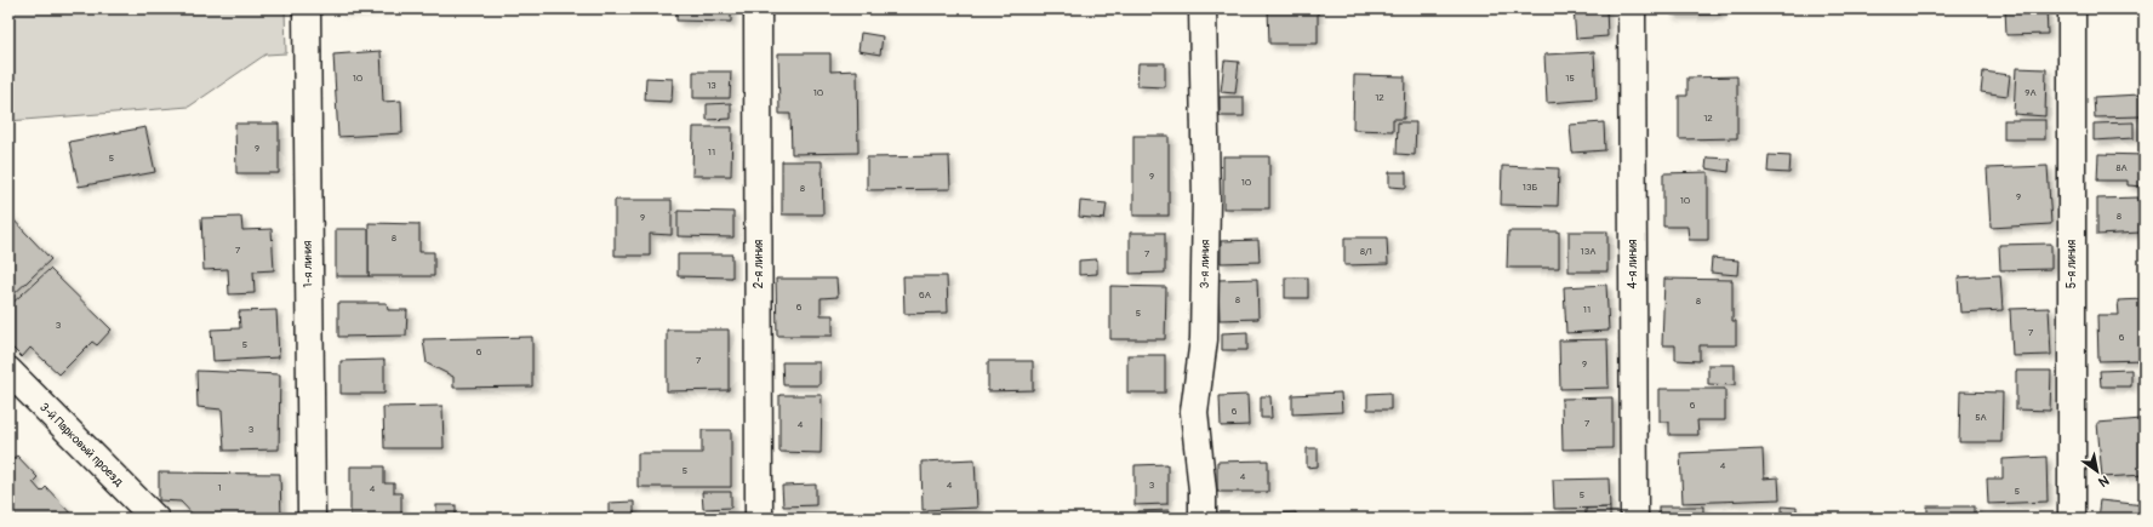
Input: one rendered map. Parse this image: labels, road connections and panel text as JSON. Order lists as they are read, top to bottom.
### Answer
{
  "streets": {
    "street": [
      "1-я линия",
      "2-я линия",
      "3-я линия",
      "4-я линия",
      "5-я линия",
      "3-й Парковый проезд"
    ]
  },
  "house_numbers": [
    "10",
    "15",
    "13",
    "10",
    "9А",
    "12",
    "12",
    "9",
    "11",
    "5",
    "8А",
    "9",
    "10",
    "13Б",
    "8",
    "9",
    "10",
    "8",
    "9",
    "8",
    "7",
    "8/1",
    "13А",
    "7",
    "6А",
    "8",
    "8",
    "6",
    "11",
    "5",
    "3",
    "7",
    "6",
    "5",
    "6",
    "7",
    "9",
    "6",
    "6",
    "5А",
    "7",
    "4",
    "3",
    "4",
    "5",
    "4",
    "4",
    "3",
    "1",
    "4",
    "5",
    "5"
  ],
  "north": "bottom right"
}
